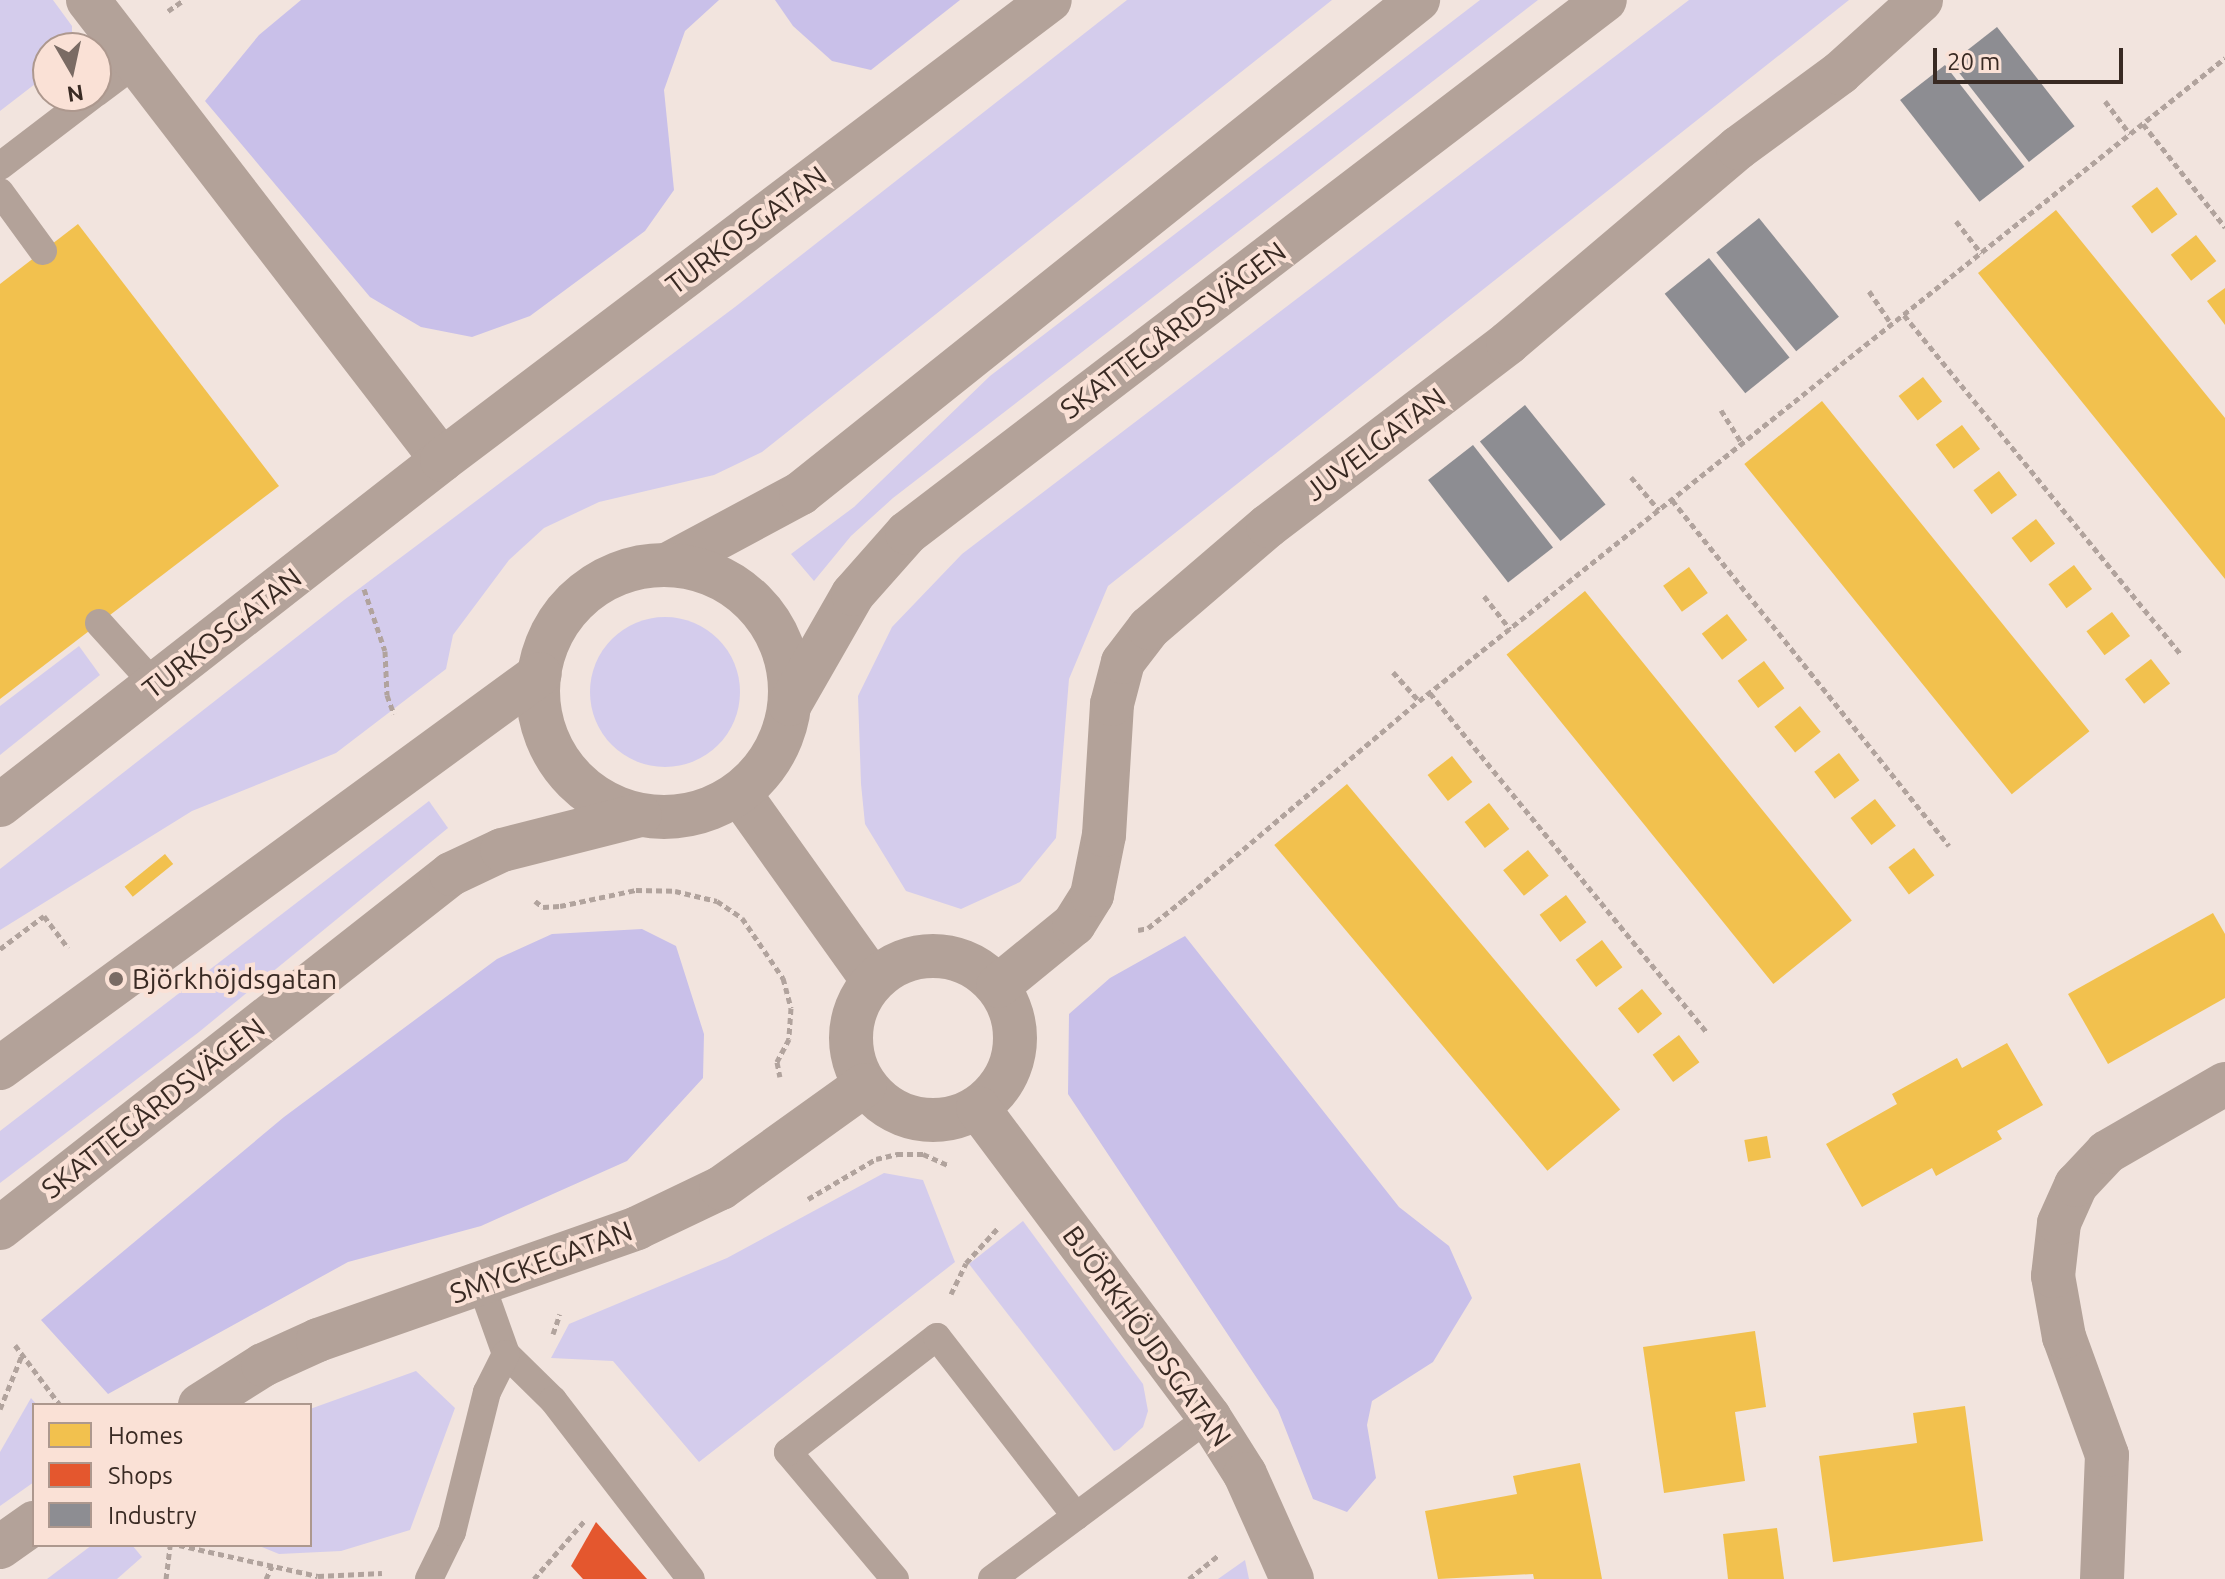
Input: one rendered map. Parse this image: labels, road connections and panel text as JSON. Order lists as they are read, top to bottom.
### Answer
{
  "streets": {
    "street": [
      "TURKOSGATAN",
      "SKATTEGÅRDSVÄGEN",
      "JUVELGATAN",
      "SMYCKEGATAN",
      "BJÖRKHÖJDSGATAN"
    ]
  },
  "crossings": [
    ["JUVELGATAN", "SMYCKEGATAN"],
    ["JUVELGATAN", "BJÖRKHÖJDSGATAN"],
    ["SMYCKEGATAN", "BJÖRKHÖJDSGATAN"]
  ],
  "places": ["Björkhöjdsgatan"],
  "legend": ["Homes", "Shops", "Industry"],
  "scale_bar": "20 m",
  "north": "bottom"
}
